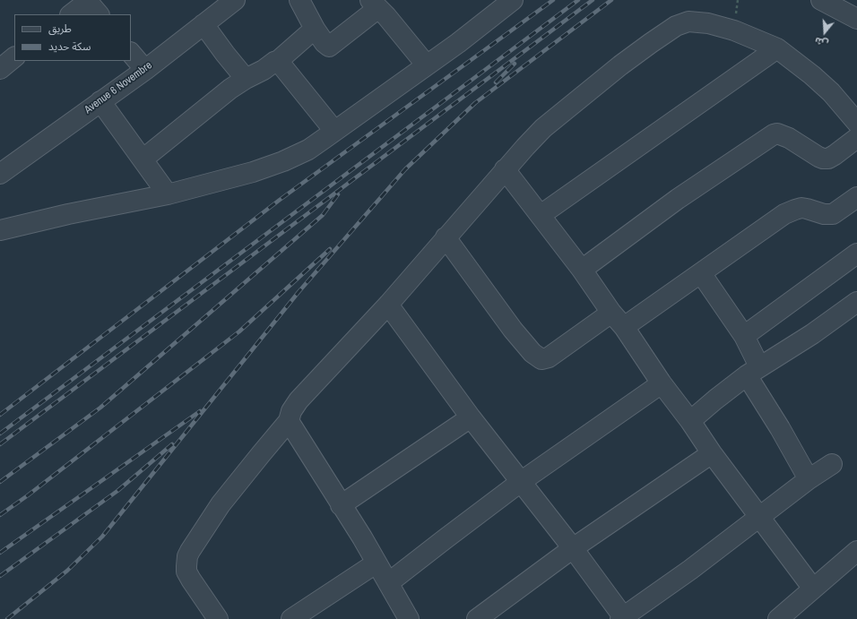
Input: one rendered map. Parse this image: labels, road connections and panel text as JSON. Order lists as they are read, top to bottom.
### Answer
{
  "streets": {
    "street": ["Avenue 6 Novembre"]
  },
  "legend": ["طريق", "سكة حديد"],
  "north": "bottom"
}
